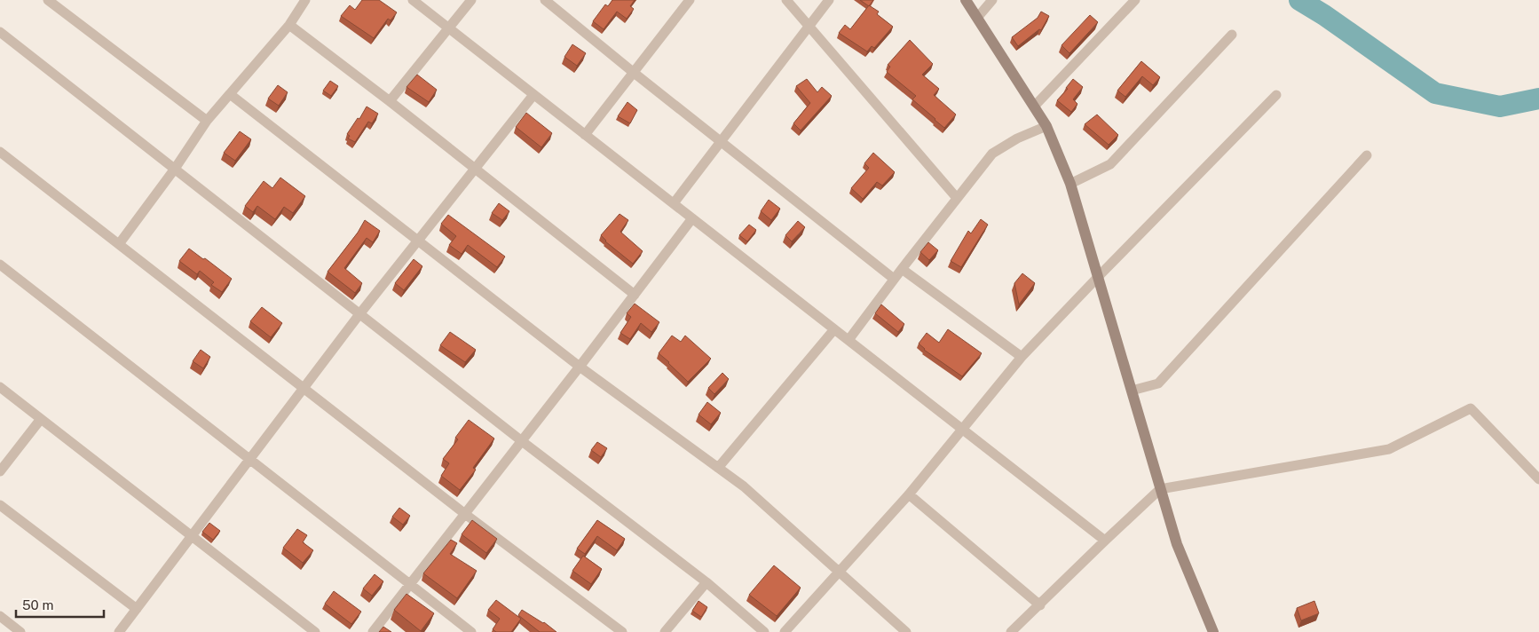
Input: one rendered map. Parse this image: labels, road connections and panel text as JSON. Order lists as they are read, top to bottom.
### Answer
{
  "scale_bar": "50 m"
}
